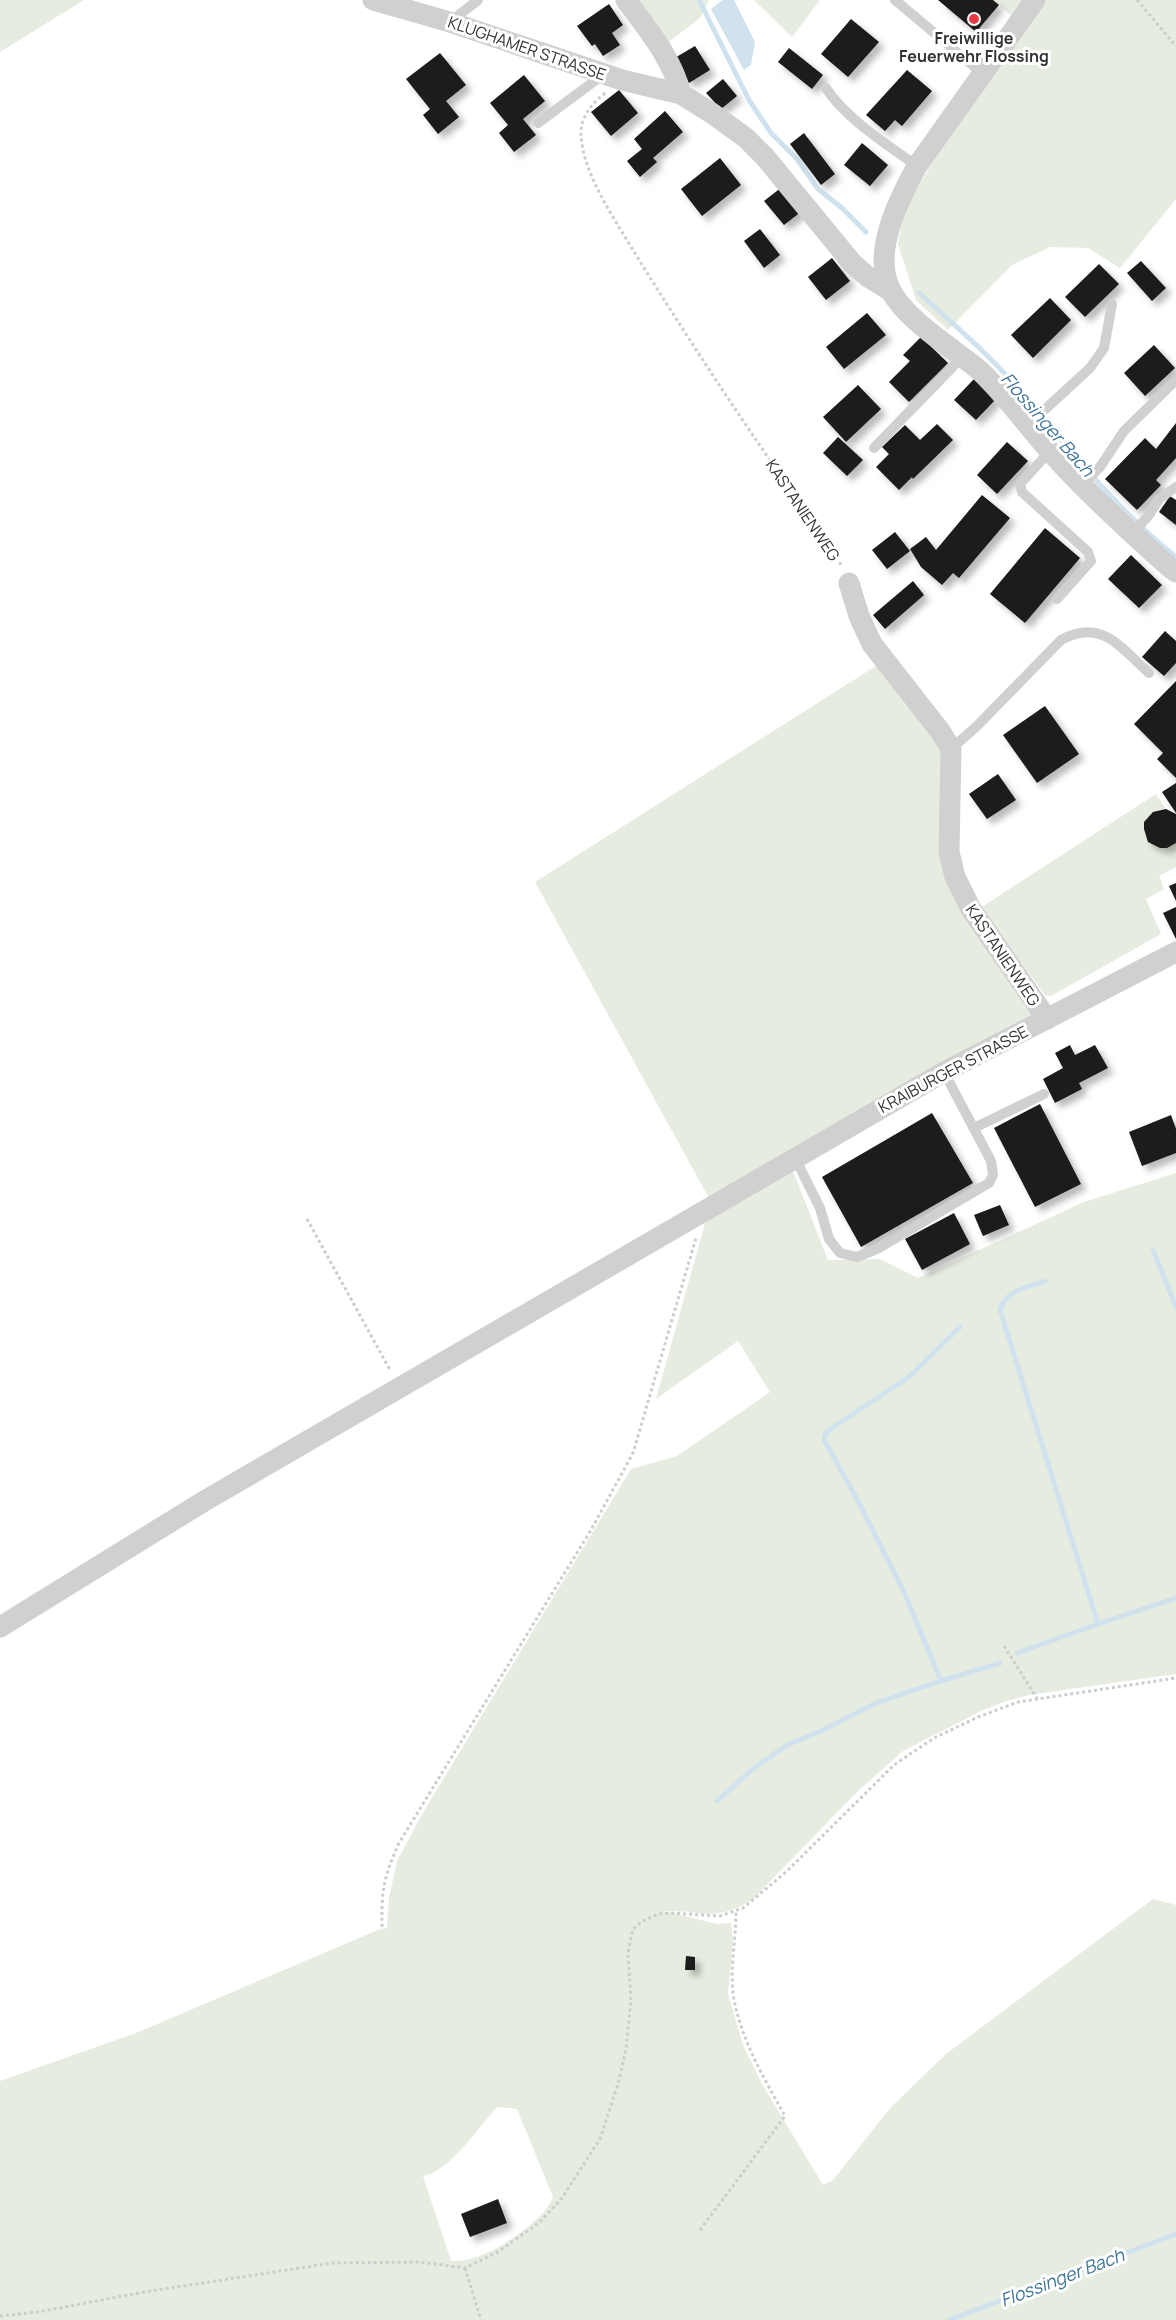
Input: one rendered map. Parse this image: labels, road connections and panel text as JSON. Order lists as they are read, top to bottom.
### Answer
{
  "streets": {
    "street": ["KLUGHAMER STRASSE", "KASTANIENWEG", "KRAIBURGER STRASSE"]
  },
  "crossings": [
    ["KLUGHAMER STRASSE", "KASTANIENWEG"],
    ["KASTANIENWEG", "KRAIBURGER STRASSE"]
  ],
  "water": ["Flossinger Bach"],
  "places": ["Freiwillige Feuerwehr Flossing"]
}
